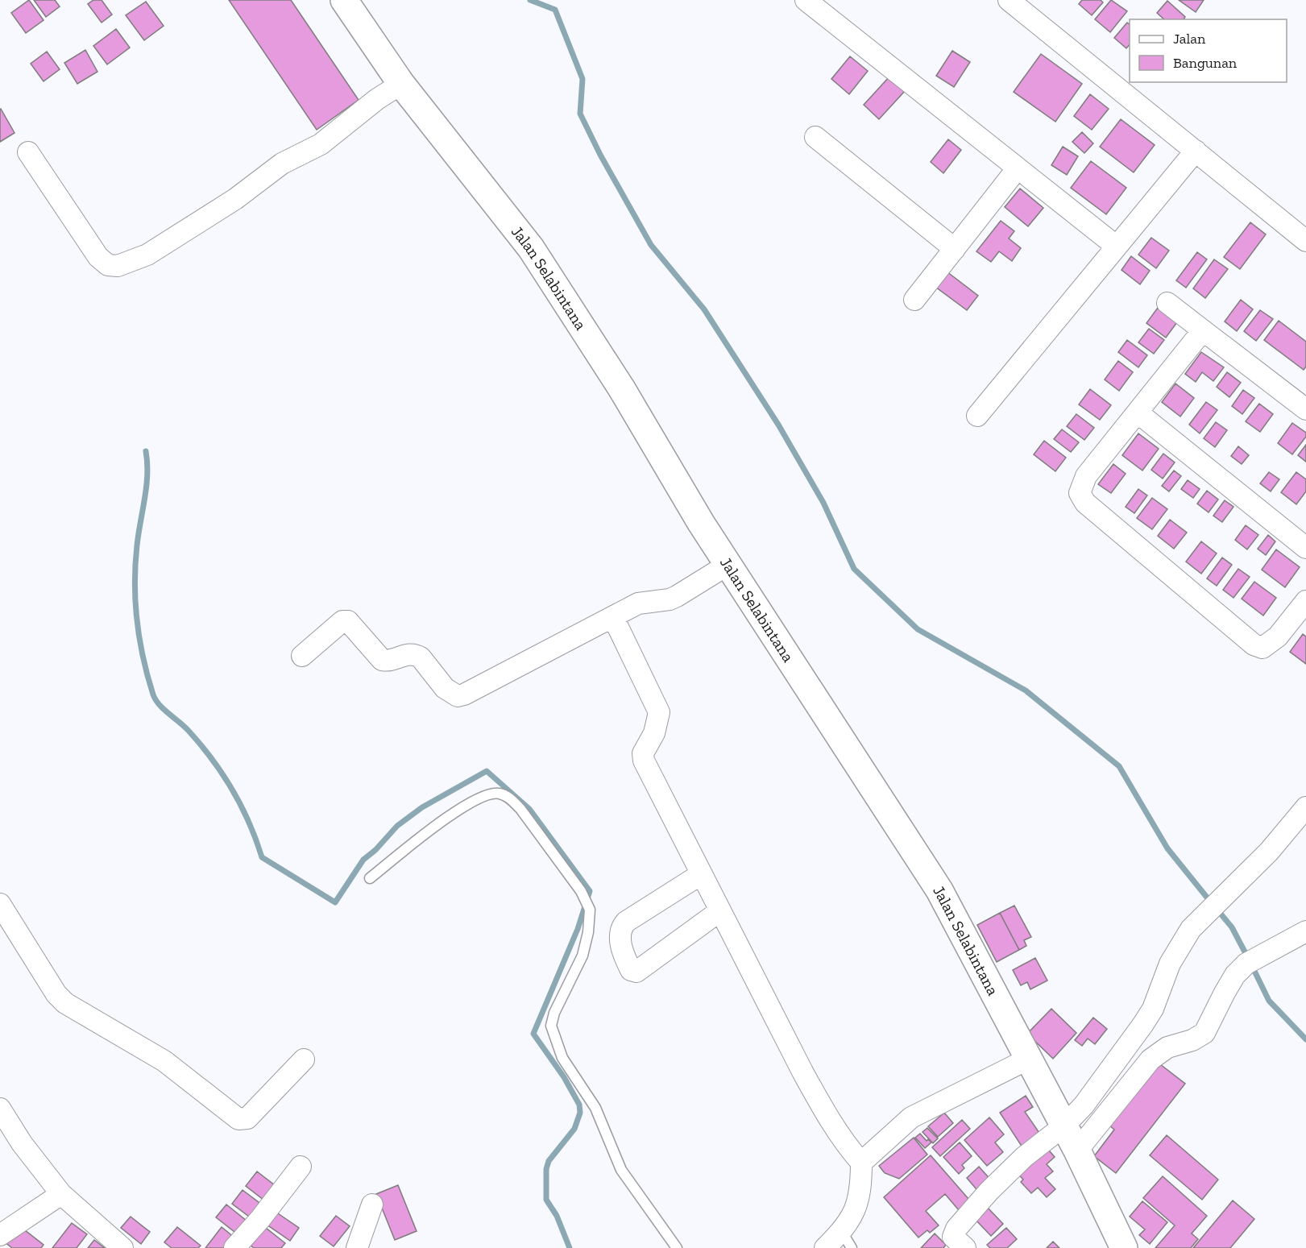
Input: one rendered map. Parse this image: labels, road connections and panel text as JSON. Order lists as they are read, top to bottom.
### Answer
{
  "streets": {
    "street": ["Jalan Selabintana"]
  },
  "legend": ["Jalan", "Bangunan"]
}
